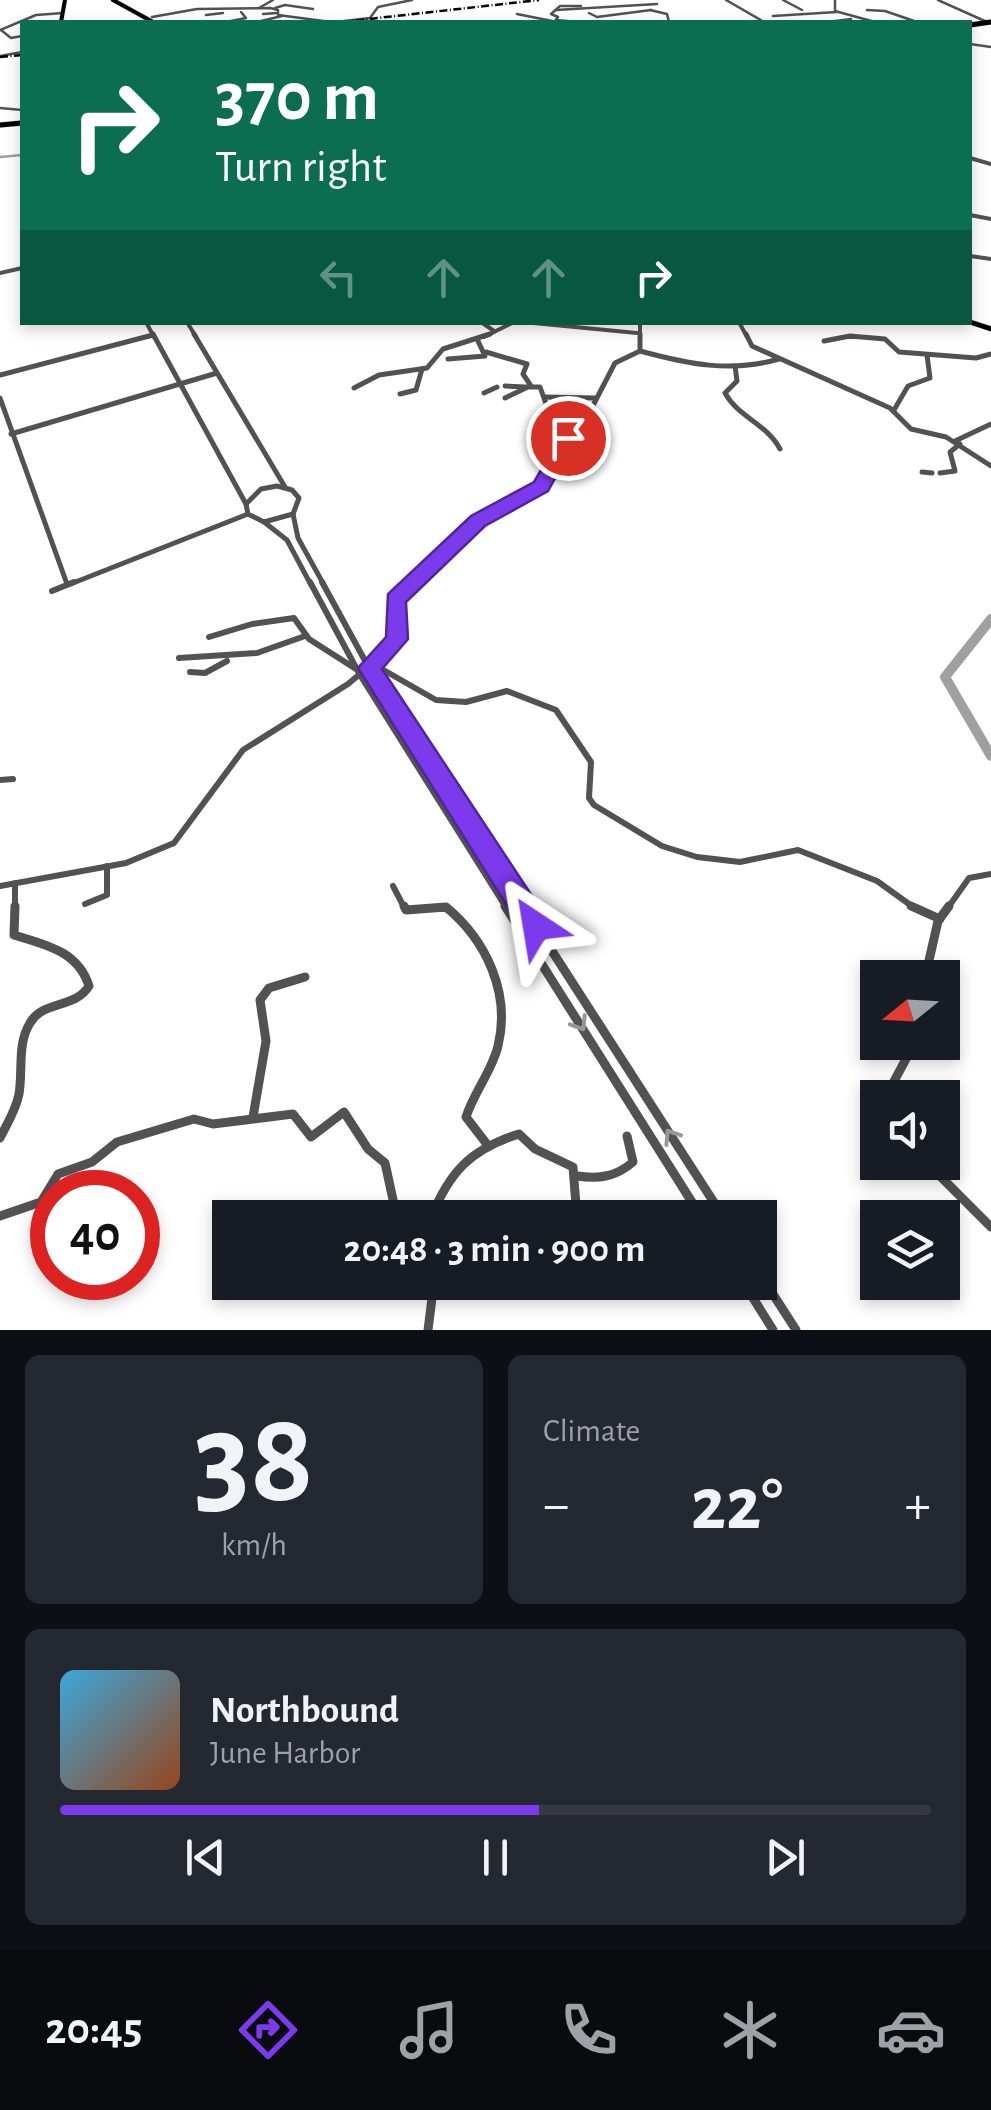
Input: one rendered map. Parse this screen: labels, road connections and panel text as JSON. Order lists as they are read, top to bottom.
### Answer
{
  "north": "left",
  "page": {
    "turn": ["370 m", "Turn right"],
    "limit": "40",
    "trip": "20:48 · 3 min · 900 m",
    "tile": [
      ["38", "km/h"],
      "Climate"
    ],
    "heat": ["−", "22°", "+"],
    "song": ["Northbound", "June Harbor"],
    "tabs": "20:45"
  }
}
